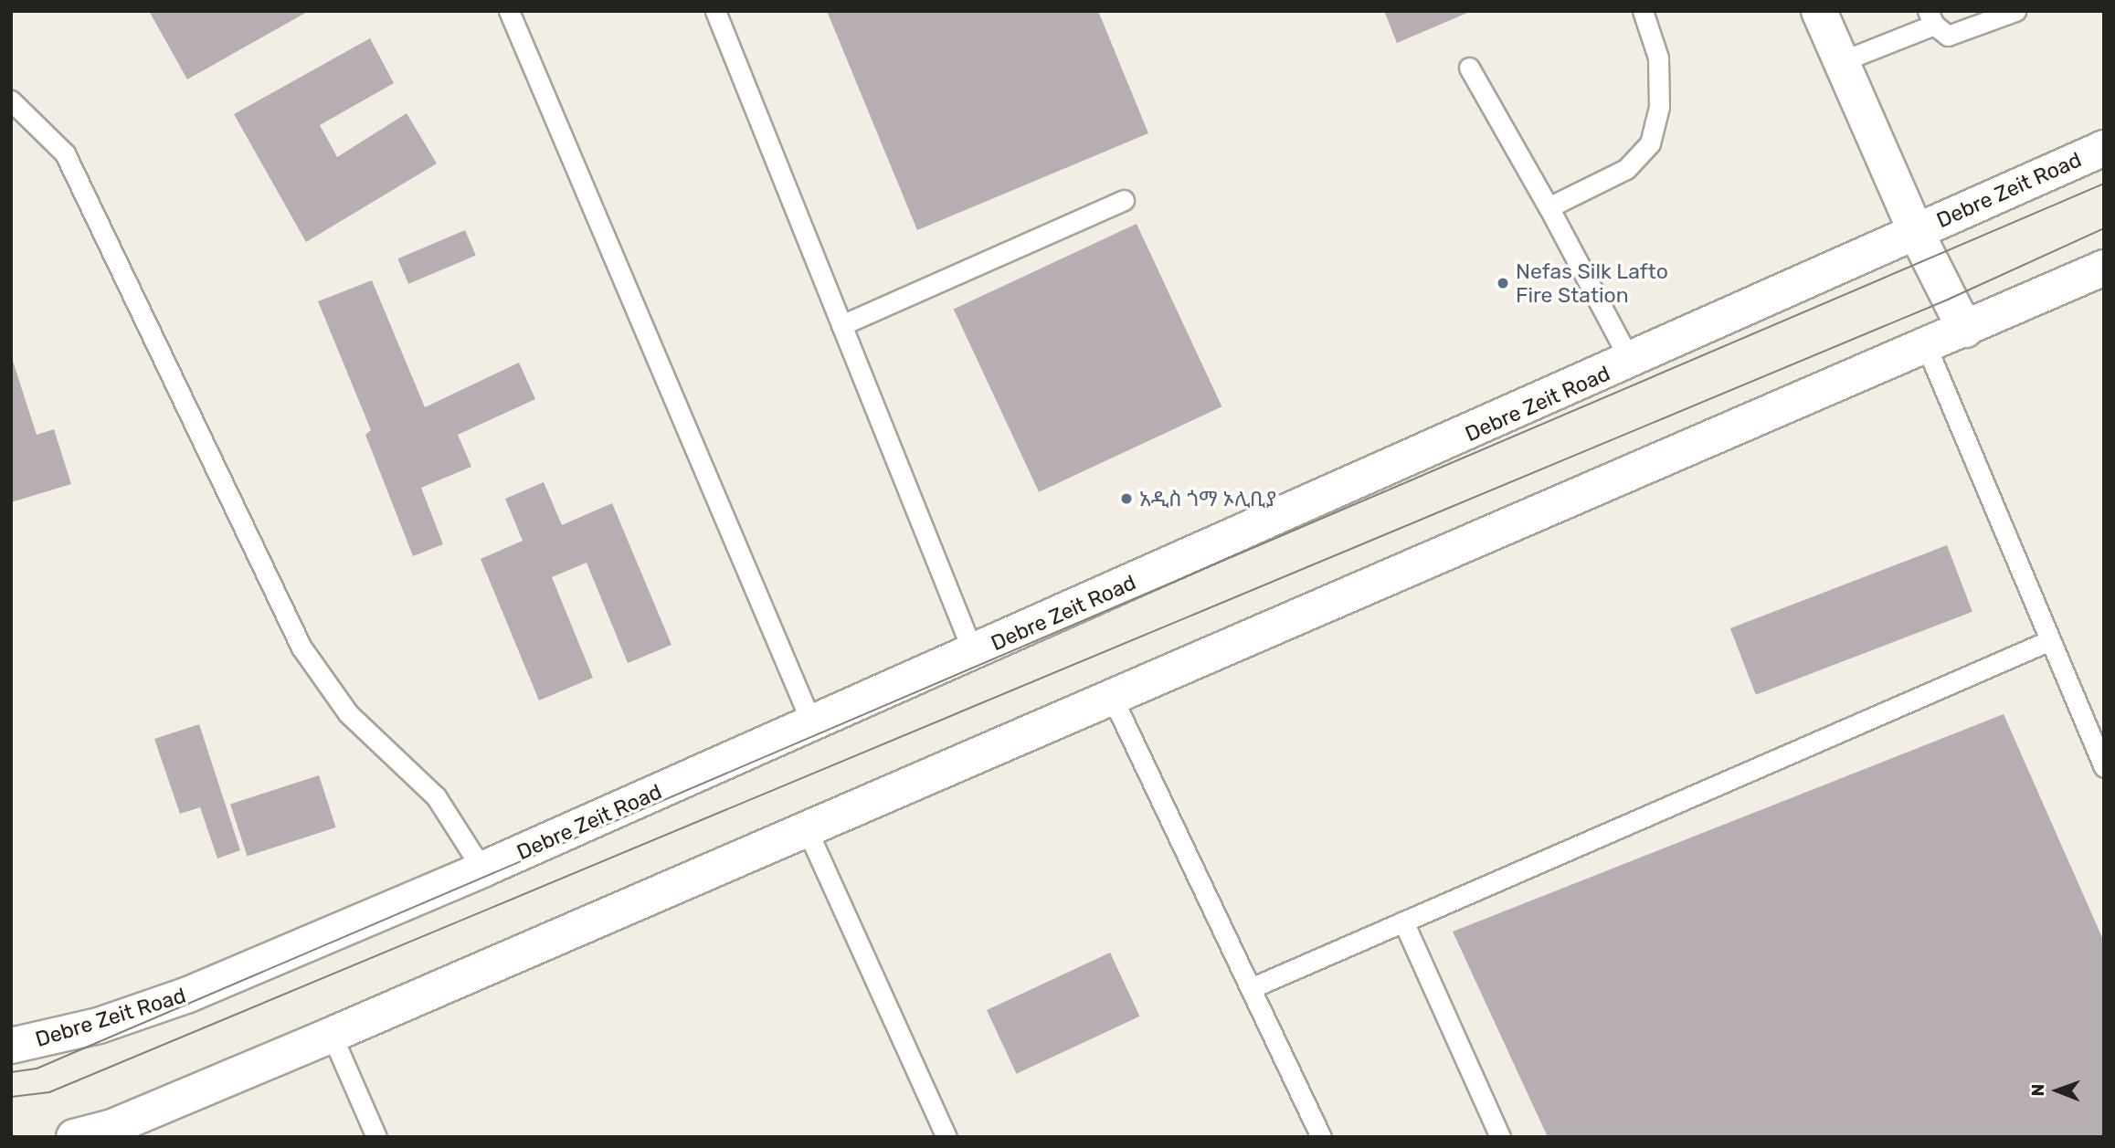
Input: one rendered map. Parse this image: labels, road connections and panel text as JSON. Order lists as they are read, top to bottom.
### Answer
{
  "streets": {
    "main road": ["Debre Zeit Road"]
  },
  "places": ["Nefas Silk Lafto Fire Station", "አዲስ ጎማ ኦሊቢያ"],
  "north": "left"
}
